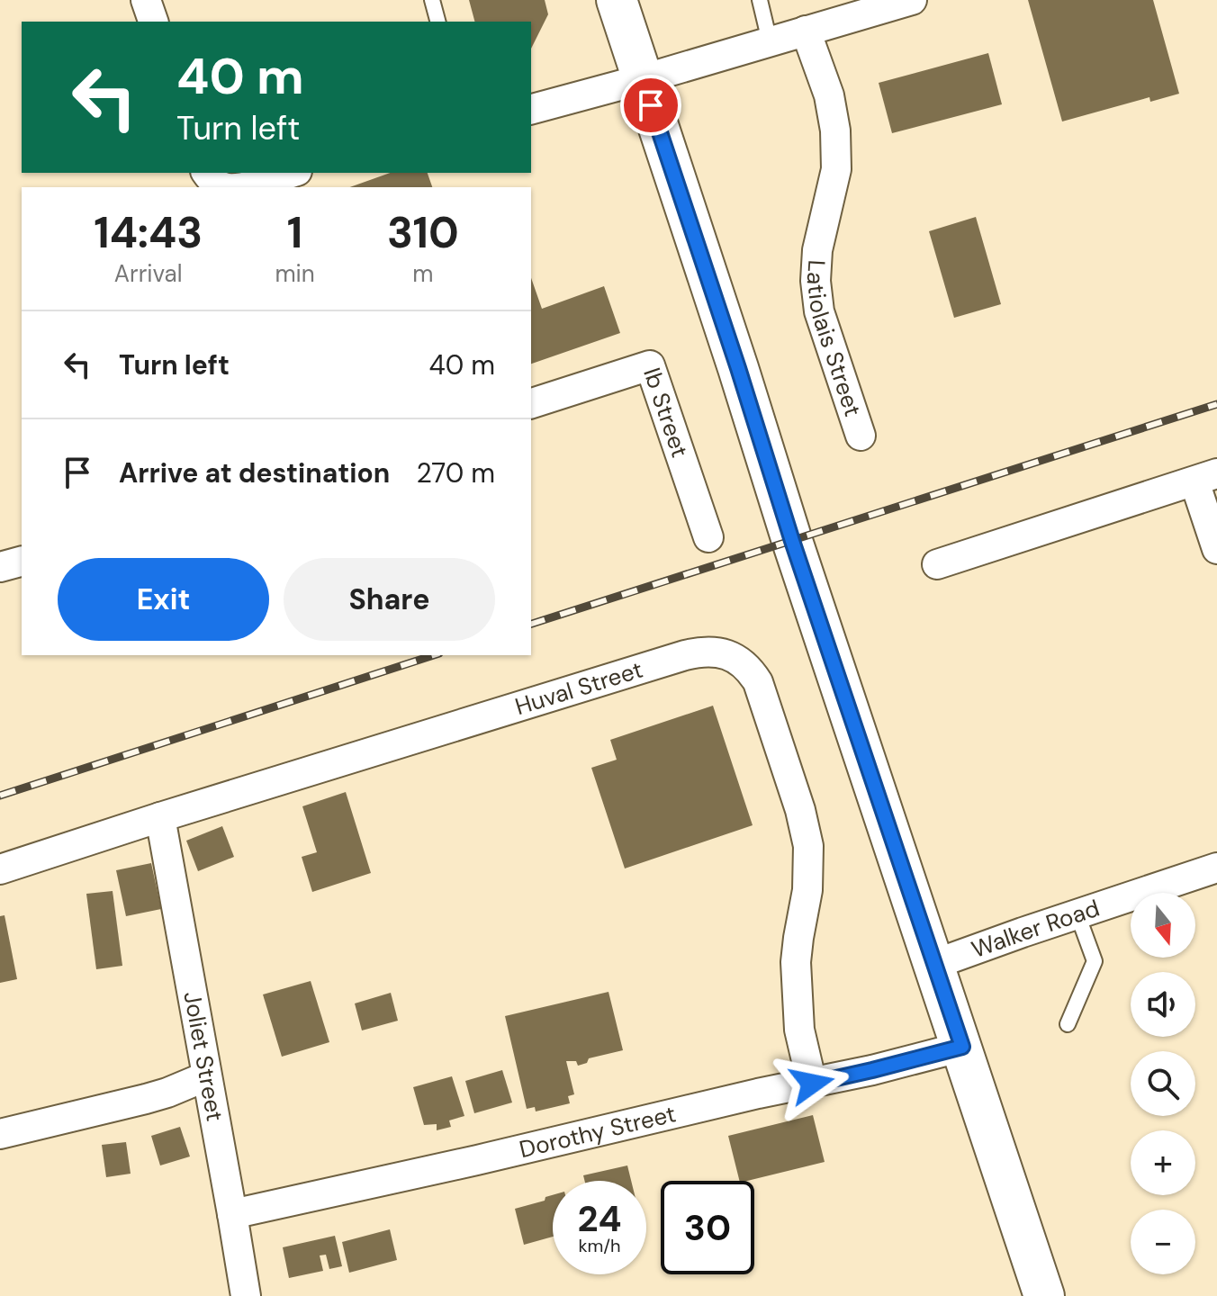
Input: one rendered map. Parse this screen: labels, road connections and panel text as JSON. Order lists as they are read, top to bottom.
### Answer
{
  "streets": {
    "street": [
      "Latiolais Street",
      "Ib Street",
      "Huval Street",
      "Walker Road",
      "Joliet Street",
      "Dorothy Street"
    ]
  },
  "crossings": [
    ["Huval Street", "Joliet Street"],
    ["Huval Street", "Dorothy Street"],
    ["Joliet Street", "Dorothy Street"]
  ],
  "north": "bottom",
  "page": {
    "turn": ["40 m", "Turn left"],
    "eta": [
      "14:43",
      "Arrival",
      "1",
      "min",
      "310",
      "m"
    ],
    "list": [
      {
        "name": "Turn left",
        "value": "40 m"
      },
      {
        "name": "Arrive at destination",
        "value": "270 m"
      }
    ],
    "buttons": ["Exit", "Share"],
    "map_buttons": ["+", "−"],
    "speed": "24 km/h",
    "limit": "30"
  }
}
